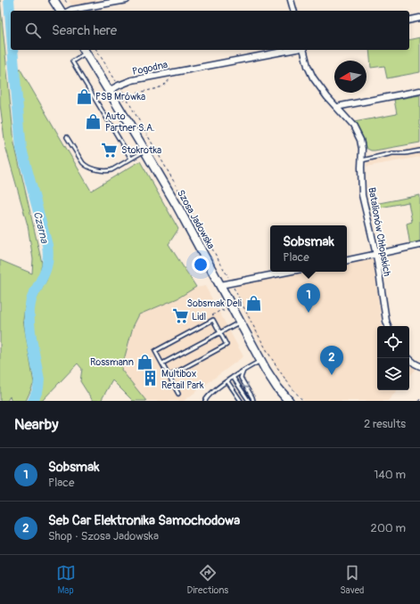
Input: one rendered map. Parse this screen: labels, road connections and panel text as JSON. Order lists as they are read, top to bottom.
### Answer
{
  "streets": {
    "main road": ["Szosa Jadowska"],
    "street": ["Pogodna", "Batalionów Chłopskich"]
  },
  "crossings": [
    ["Pogodna", "Szosa Jadowska"]
  ],
  "water": ["Czarna"],
  "places": {
    "shop": [
      "PSB Mrówka",
      "Auto Partner S.A.",
      "Sobsmak Deli",
      "Rossmann"
    ],
    "supermarket": ["Stokrotka", "Lidl"],
    "building": ["Multibox Retail Park"]
  },
  "north": "left",
  "page": {
    "search": "Search here",
    "popup": ["Sobsmak", "Place"],
    "pins": ["1", "2"],
    "heading": ["Nearby", "2 results"],
    "list": [
      {
        "mark": "1",
        "name": "Sobsmak",
        "note": "Place",
        "value": "140 m"
      },
      {
        "mark": "2",
        "name": "Seb Car Elektronika Samochodowa",
        "note": "Shop · Szosa Jadowska",
        "value": "200 m"
      }
    ],
    "nav": ["Map", "Directions", "Saved"]
  }
}
